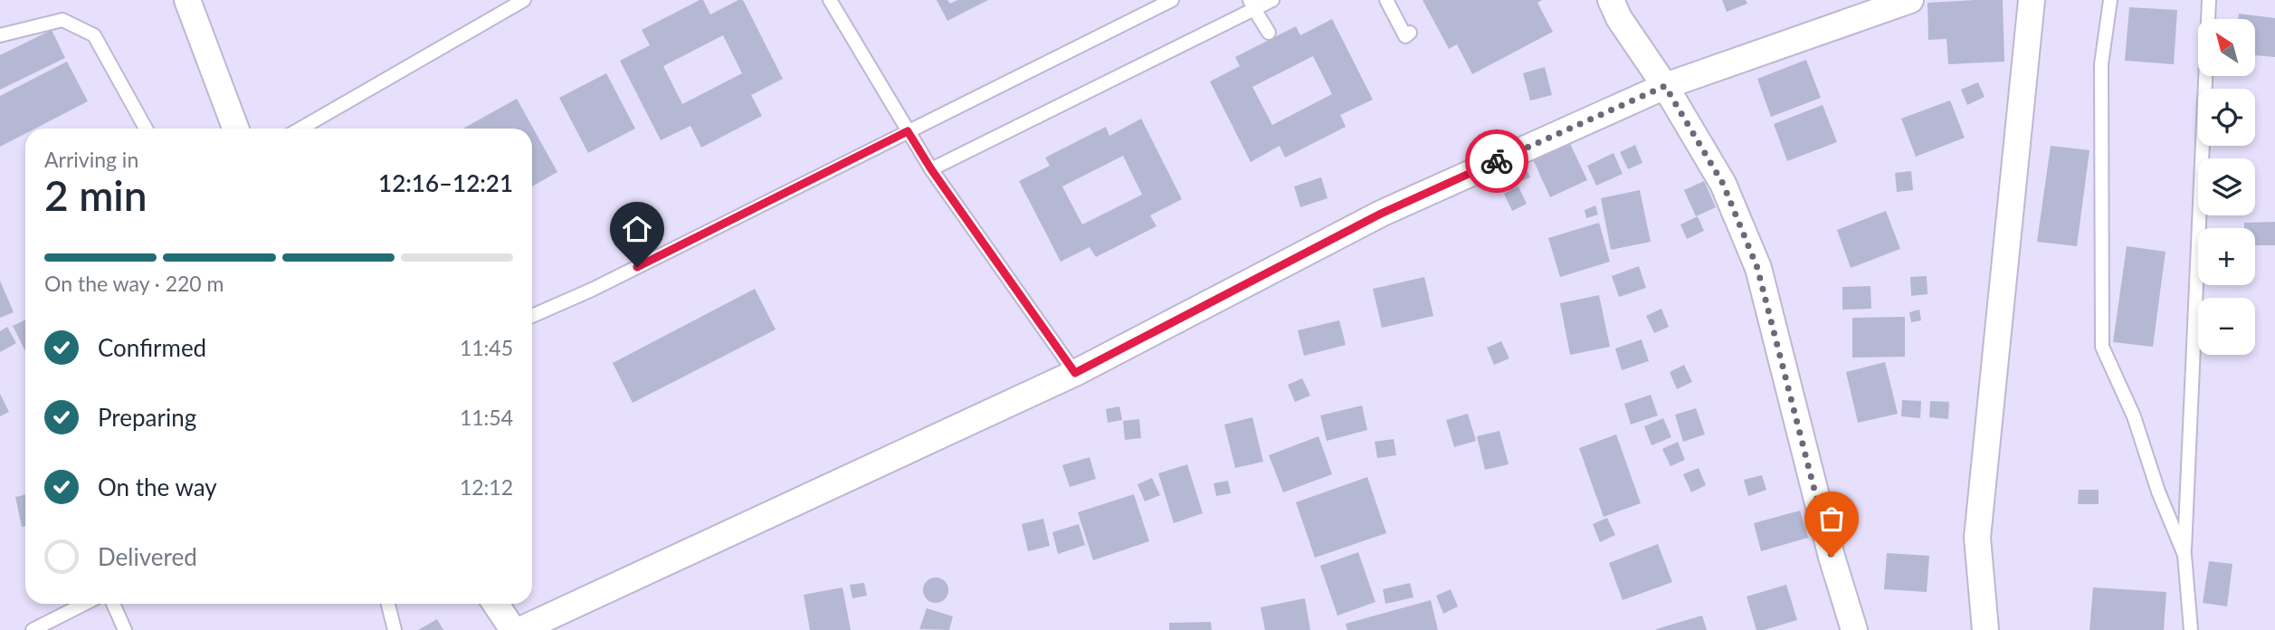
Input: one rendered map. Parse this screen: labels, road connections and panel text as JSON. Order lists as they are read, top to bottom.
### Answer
{
  "north": "top left",
  "page": {
    "map_buttons": ["+", "−"],
    "heading": ["2 min", "Arriving in", "12:16–12:21"],
    "bar": "On the way · 220 m",
    "list": [
      ["Confirmed", "11:45"],
      ["Preparing", "11:54"],
      ["On the way", "12:12"],
      "Delivered"
    ]
  }
}
